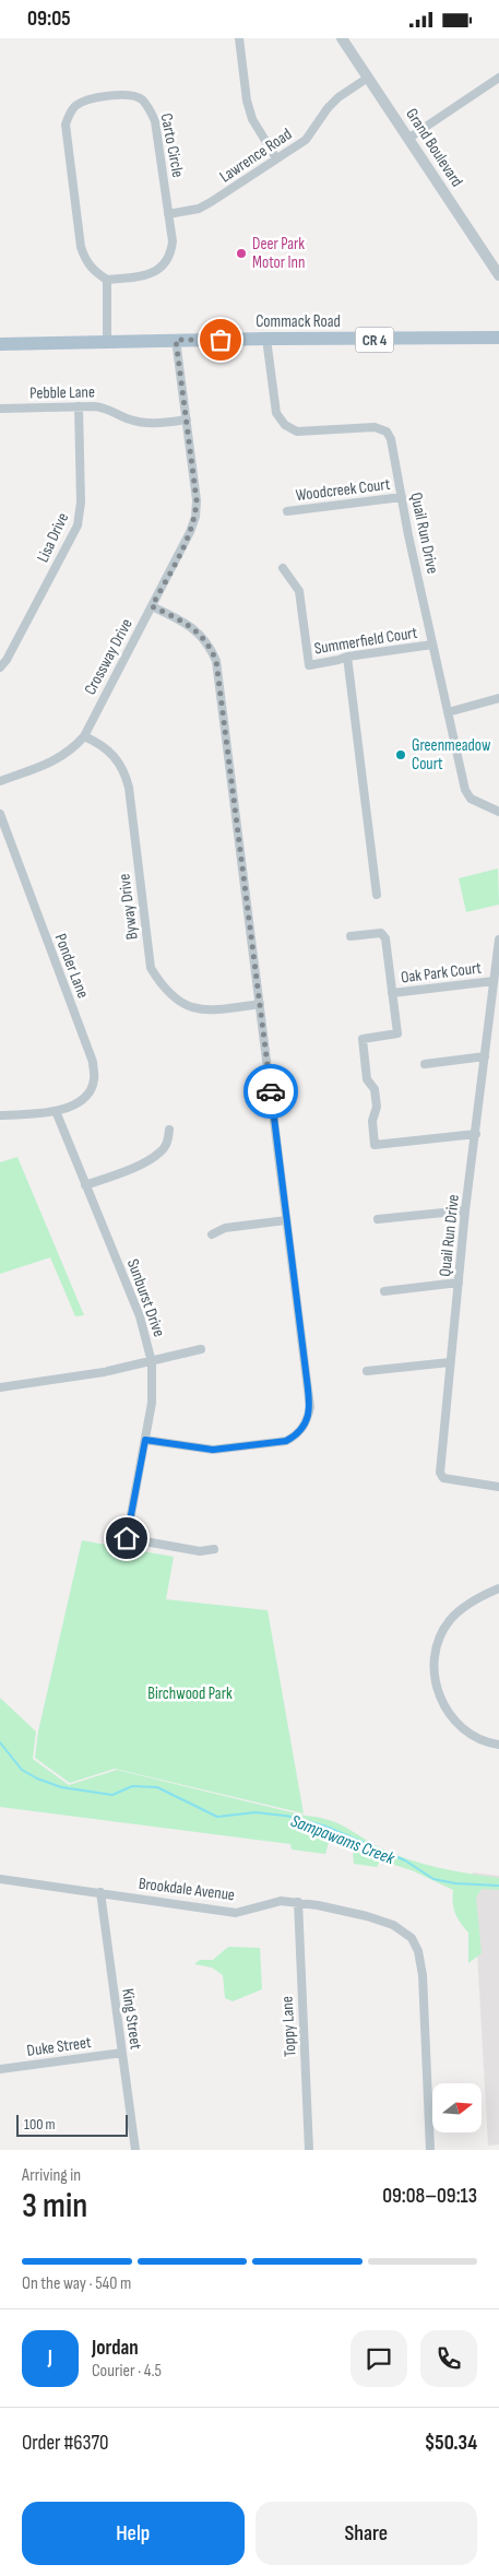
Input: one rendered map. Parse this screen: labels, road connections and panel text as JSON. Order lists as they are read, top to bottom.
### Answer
{
  "streets": {
    "main road": ["Commack Road", "CR 4"],
    "street": [
      "Carto Circle",
      "Grand Boulevard",
      "Lawrence Road",
      "Pebble Lane",
      "Woodcreek Court",
      "Quail Run Drive",
      "Lisa Drive",
      "Summerfield Court",
      "Crossway Drive",
      "Byway Drive",
      "Ponder Lane",
      "Oak Park Court",
      "Sunburst Drive",
      "Brookdale Avenue",
      "King Street",
      "Toppy Lane",
      "Duke Street"
    ]
  },
  "crossings": [
    ["Carto Circle", "Lawrence Road"],
    ["Grand Boulevard", "Lawrence Road"],
    ["Commack Road", "Quail Run Drive"],
    ["Commack Road", "Crossway Drive"],
    ["Pebble Lane", "Lisa Drive"],
    ["Pebble Lane", "Crossway Drive"],
    ["Woodcreek Court", "Quail Run Drive"],
    ["Quail Run Drive", "Summerfield Court"],
    ["Quail Run Drive", "Oak Park Court"],
    ["Crossway Drive", "Byway Drive"],
    ["Ponder Lane", "Sunburst Drive"],
    ["Brookdale Avenue", "King Street"],
    ["Brookdale Avenue", "Toppy Lane"],
    ["King Street", "Duke Street"]
  ],
  "water": ["Sampawams Creek"],
  "parks": ["Birchwood Park"],
  "places": ["Deer Park Motor Inn", "Greenmeadow Court"],
  "scale_bar": "100 m",
  "north": "right",
  "page": {
    "status": "09:05",
    "scale": "100 m",
    "heading": ["3 min", "Arriving in", "09:08–09:13"],
    "panel": [
      "Jordan",
      "Courier · 4.5",
      "Order #6370",
      "$50.34"
    ],
    "bar": "On the way · 540 m",
    "round": "J",
    "buttons": ["Help", "Share"]
  }
}
